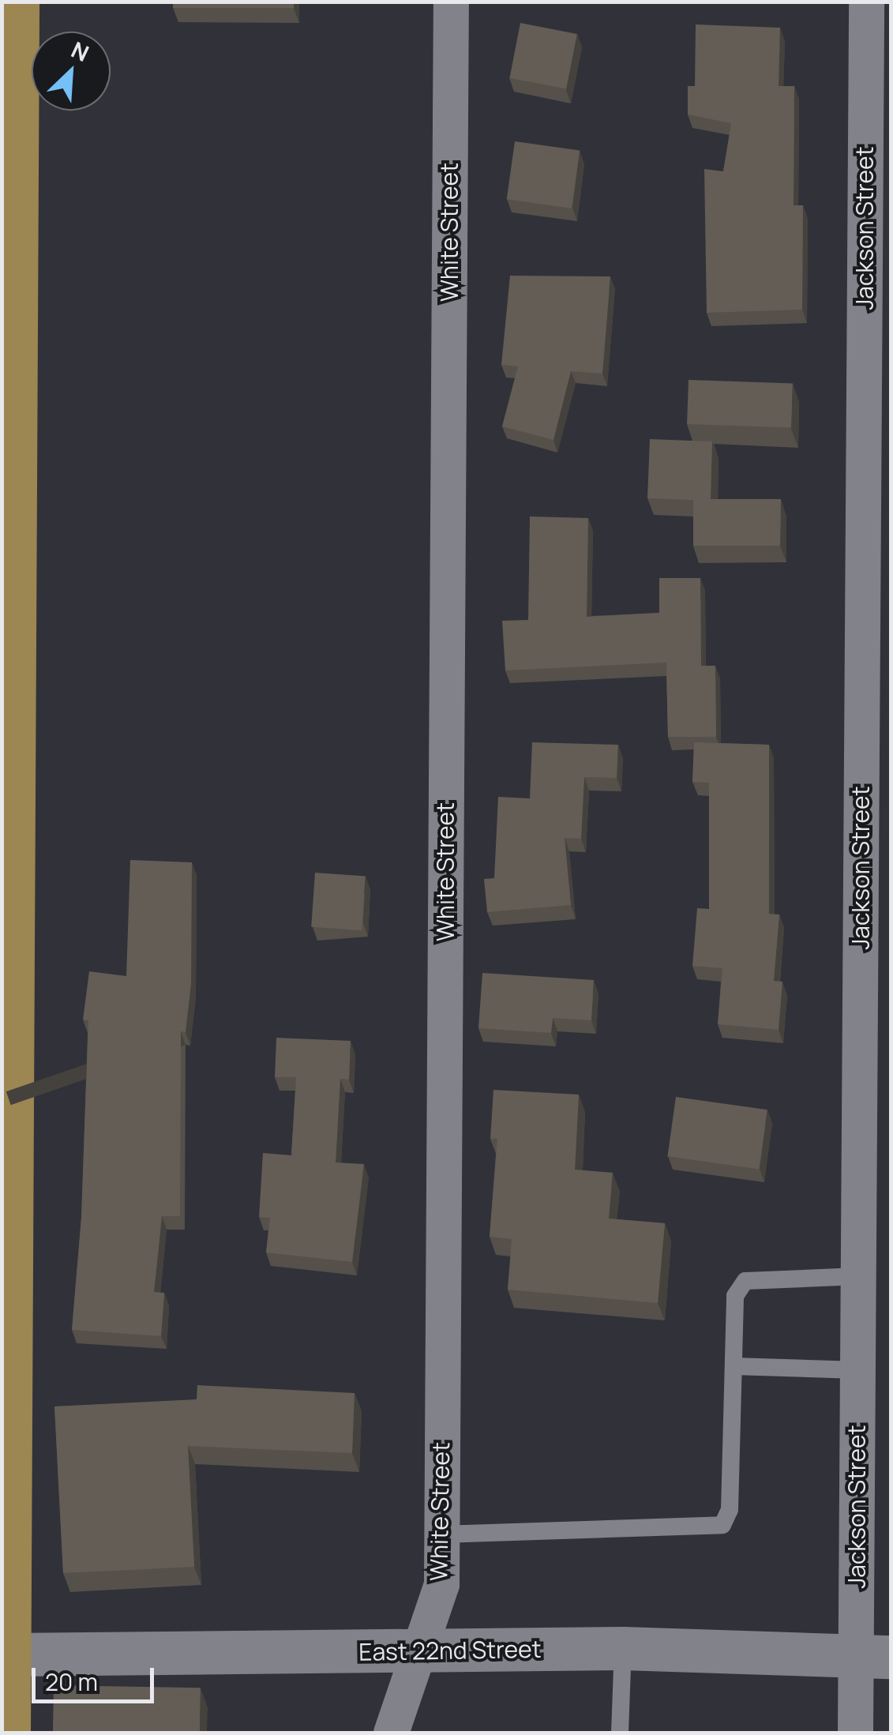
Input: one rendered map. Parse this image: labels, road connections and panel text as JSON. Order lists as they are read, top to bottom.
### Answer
{
  "streets": {
    "street": ["Jackson Street", "White Street", "East 22nd Street"]
  },
  "crossings": [
    ["Jackson Street", "East 22nd Street"],
    ["White Street", "East 22nd Street"]
  ],
  "scale_bar": "20 m",
  "north": "top right"
}
